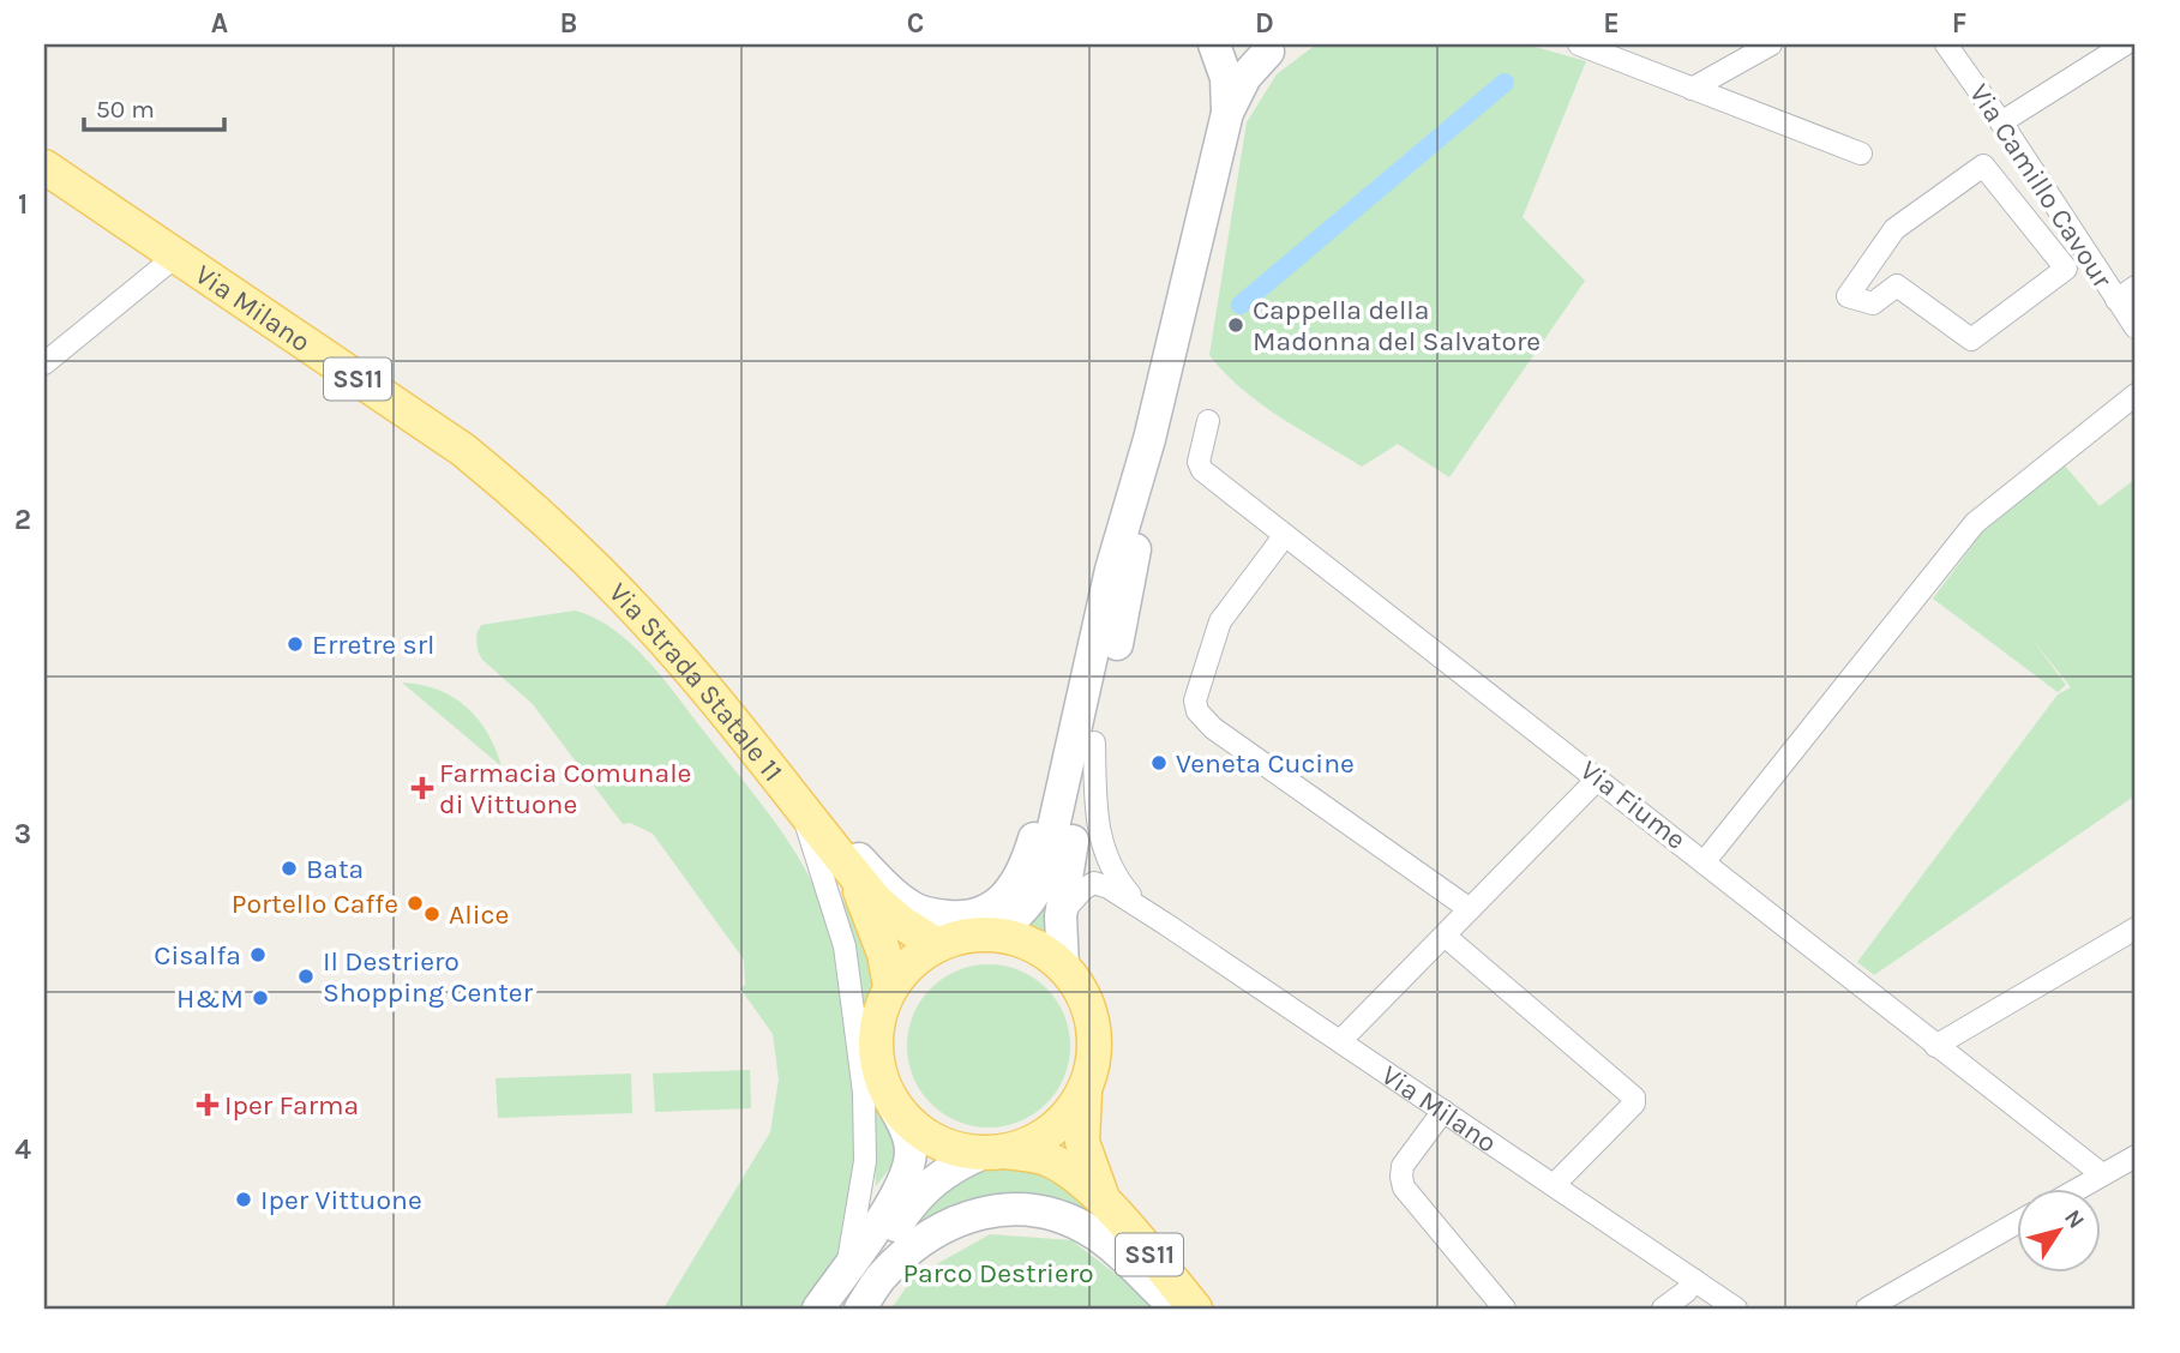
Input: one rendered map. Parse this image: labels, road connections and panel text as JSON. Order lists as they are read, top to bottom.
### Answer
{
  "streets": {
    "main road": ["Via Milano", "SS11", "Via Strada Statale 11"],
    "street": ["Via Camillo Cavour", "Via Fiume"]
  },
  "crossings": [
    ["Via Milano", "SS11"],
    ["Via Milano", "Via Strada Statale 11"]
  ],
  "parks": ["Parco Destriero"],
  "places": {
    "other": [
      "Cappella della Madonna del Salvatore",
      "Erretre srl",
      "Veneta Cucine",
      "Bata",
      "Portello Caffe",
      "Alice",
      "Cisalfa",
      "Il Destriero Shopping Center",
      "H&M",
      "Iper Vittuone"
    ],
    "health": ["Farmacia Comunale di Vittuone", "Iper Farma"]
  },
  "scale_bar": "50 m",
  "north": "top right",
  "grid": {
    "columns": [
      "A",
      "B",
      "C",
      "D",
      "E",
      "F"
    ],
    "rows": [
      "1",
      "2",
      "3",
      "4"
    ]
  }
}
